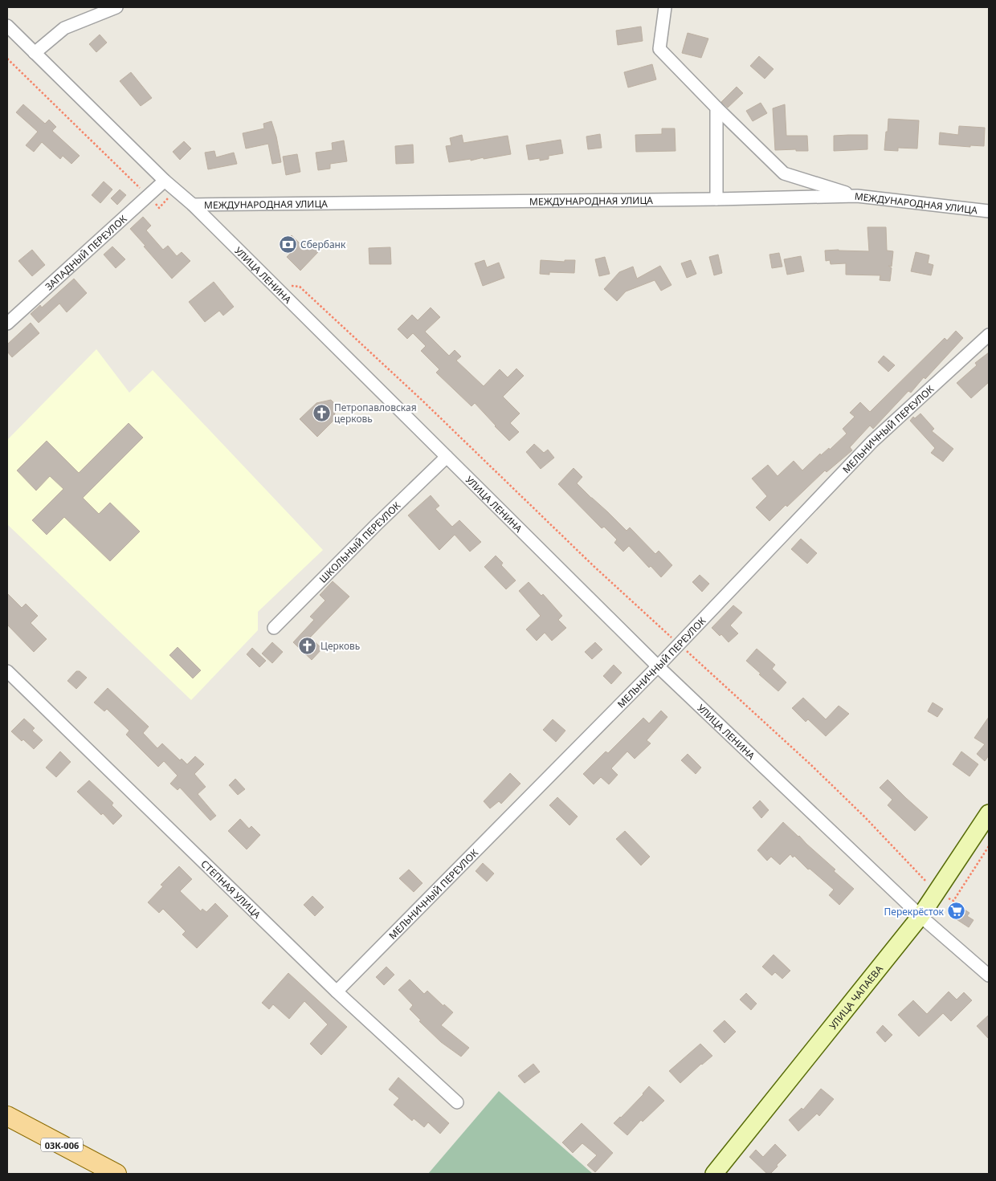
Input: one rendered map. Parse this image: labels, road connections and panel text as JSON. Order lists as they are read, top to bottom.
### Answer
{
  "streets": {
    "main road": ["УЛИЦА ЧАПАЕВА", "03К-006"],
    "street": [
      "МЕЖДУНАРОДНАЯ УЛИЦА",
      "ЗАПАДНЫЙ ПЕРЕУЛОК",
      "УЛИЦА ЛЕНИНА",
      "МЕЛЬНИЧНЫЙ ПЕРЕУЛОК",
      "ШКОЛЬНЫЙ ПЕРЕУЛОК",
      "СТЕПНАЯ УЛИЦА"
    ]
  },
  "crossings": [
    ["МЕЖДУНАРОДНАЯ УЛИЦА", "УЛИЦА ЛЕНИНА"],
    ["ЗАПАДНЫЙ ПЕРЕУЛОК", "УЛИЦА ЛЕНИНА"],
    ["УЛИЦА ЛЕНИНА", "МЕЛЬНИЧНЫЙ ПЕРЕУЛОК"],
    ["УЛИЦА ЛЕНИНА", "ШКОЛЬНЫЙ ПЕРЕУЛОК"],
    ["УЛИЦА ЛЕНИНА", "УЛИЦА ЧАПАЕВА"],
    ["МЕЛЬНИЧНЫЙ ПЕРЕУЛОК", "СТЕПНАЯ УЛИЦА"]
  ],
  "places": {
    "bank": ["Сбербанк"],
    "church": ["Петропавловская церковь", "Церковь"],
    "supermarket": ["Перекрёсток"]
  }
}
